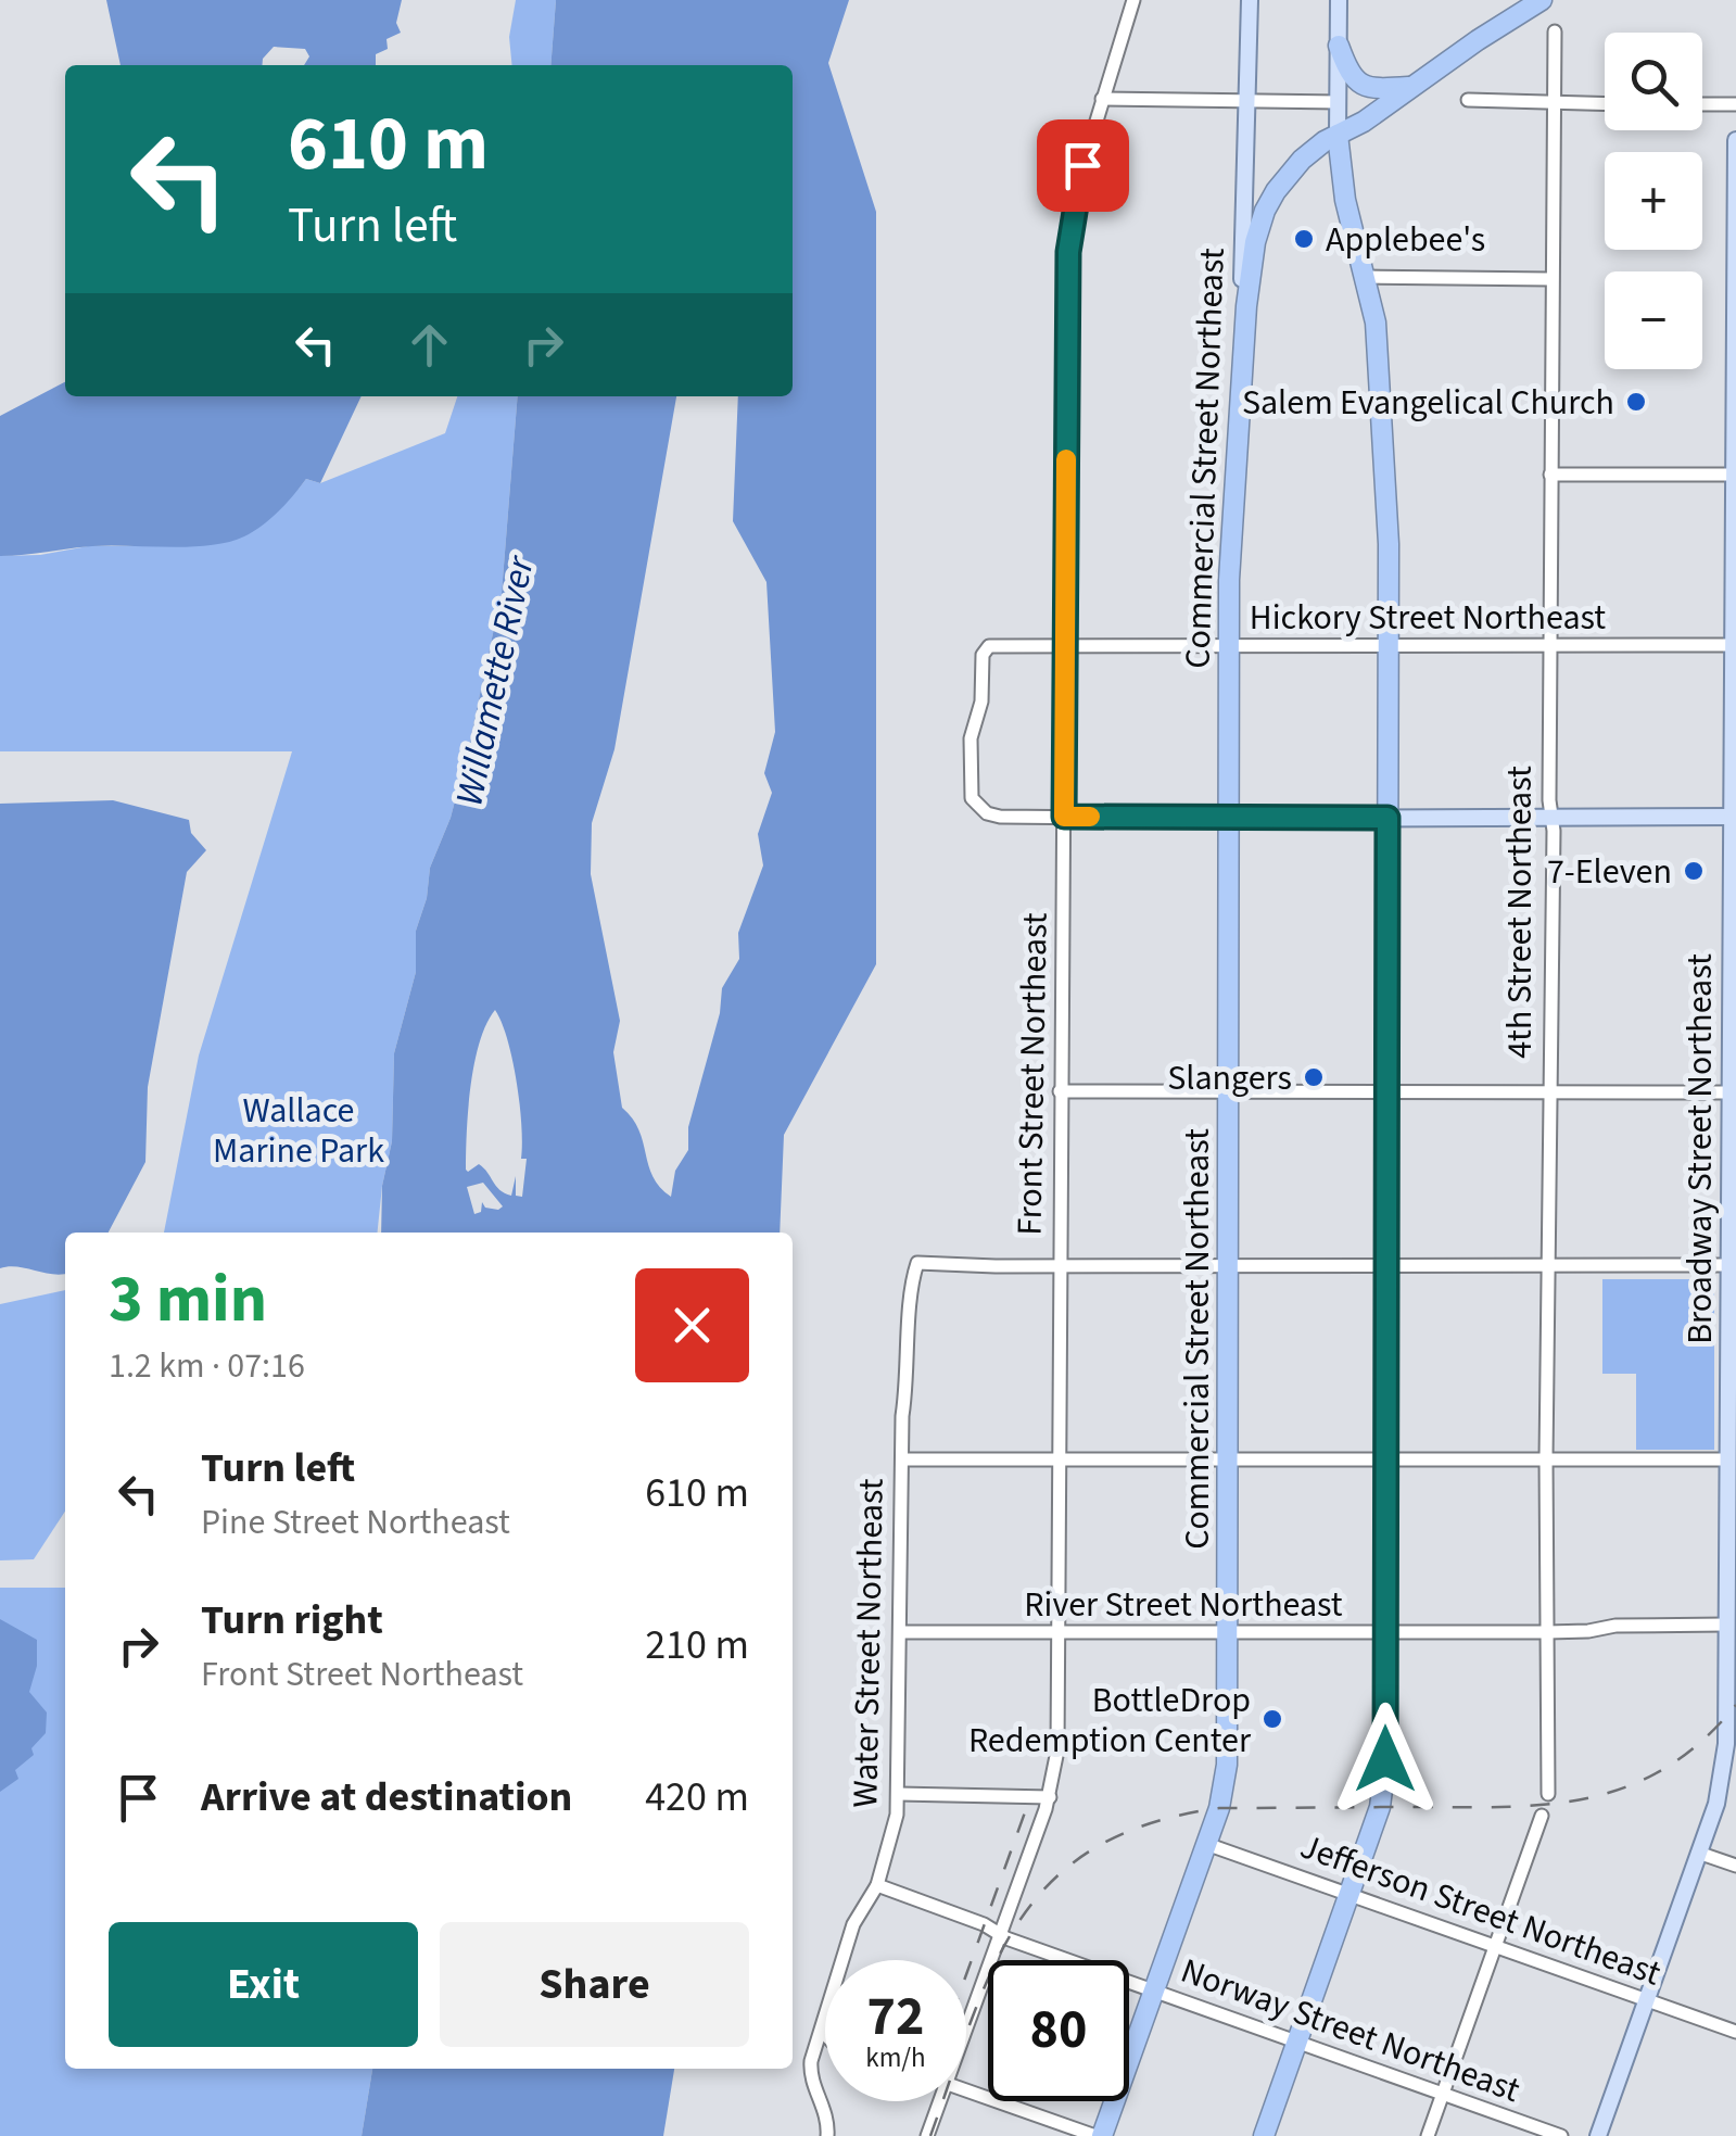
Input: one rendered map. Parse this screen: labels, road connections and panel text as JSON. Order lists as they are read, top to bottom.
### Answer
{
  "streets": {
    "highway": ["Commercial Street Northeast"],
    "main road": ["Broadway Street Northeast"],
    "street": [
      "Hickory Street Northeast",
      "4th Street Northeast",
      "Front Street Northeast",
      "River Street Northeast",
      "Water Street Northeast",
      "Jefferson Street Northeast",
      "Norway Street Northeast"
    ]
  },
  "crossings": [
    ["Commercial Street Northeast", "Hickory Street Northeast"],
    ["Commercial Street Northeast", "River Street Northeast"],
    ["Commercial Street Northeast", "Jefferson Street Northeast"],
    ["Commercial Street Northeast", "Norway Street Northeast"],
    ["Hickory Street Northeast", "4th Street Northeast"],
    ["Hickory Street Northeast", "Front Street Northeast"],
    ["Hickory Street Northeast", "Broadway Street Northeast"],
    ["4th Street Northeast", "River Street Northeast"],
    ["Front Street Northeast", "River Street Northeast"],
    ["Front Street Northeast", "Water Street Northeast"],
    ["Front Street Northeast", "Norway Street Northeast"],
    ["Broadway Street Northeast", "River Street Northeast"],
    ["Broadway Street Northeast", "Jefferson Street Northeast"],
    ["River Street Northeast", "Water Street Northeast"],
    ["Water Street Northeast", "Norway Street Northeast"]
  ],
  "water": ["Willamette River"],
  "parks": ["Wallace Marine Park"],
  "places": [
    "Applebee's",
    "Salem Evangelical Church",
    "7-Eleven",
    "Slangers",
    "BottleDrop Redemption Center"
  ],
  "page": {
    "map_buttons": ["+", "−"],
    "turn": ["610 m", "Turn left"],
    "heading": ["3 min", "1.2 km · 07:16"],
    "list": [
      {
        "name": "Turn left",
        "note": "Pine Street Northeast",
        "value": "610 m"
      },
      {
        "name": "Turn right",
        "note": "Front Street Northeast",
        "value": "210 m"
      },
      {
        "name": "Arrive at destination",
        "value": "420 m"
      }
    ],
    "buttons": ["Exit", "Share"],
    "speed": "72 km/h",
    "limit": "80"
  }
}
